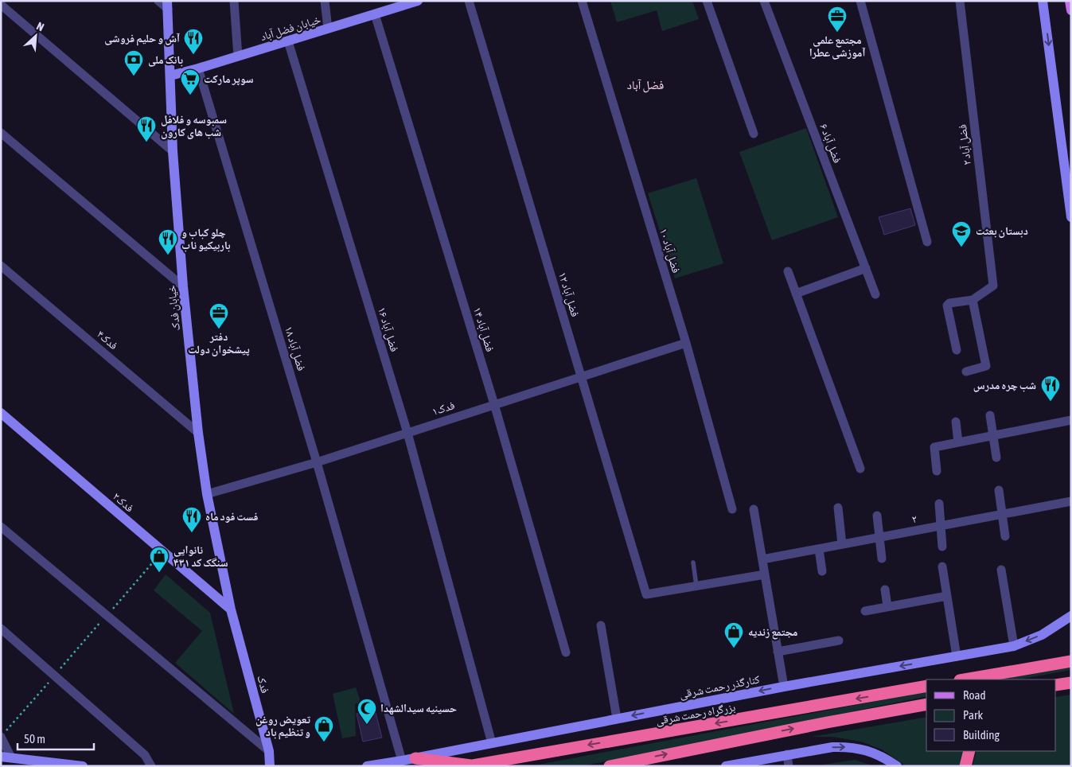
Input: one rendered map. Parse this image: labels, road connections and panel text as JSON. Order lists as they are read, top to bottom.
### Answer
{
  "streets": {
    "highway": ["بزرگراه رحمت شرقی"],
    "street": [
      "خیابان فضل آباد",
      "فضل آباد ۶",
      "فضل آباد ۲",
      "فضل آباد ۱۰",
      "فضل آباد ۱۲",
      "خیابان فدک",
      "فضل آباد ۱۶",
      "فضل آباد ۱۴",
      "فدک۴",
      "فضل آباد ۱۸",
      "فدک۱",
      "فدک۲",
      "۲",
      "فدک",
      "کنارگذر رحمت شرقی"
    ]
  },
  "crossings": [
    ["خیابان فضل آباد", "خیابان فدک"],
    ["خیابان فضل آباد", "فضل آباد ۱۶"],
    ["خیابان فضل آباد", "فضل آباد ۱۴"],
    ["خیابان فضل آباد", "فضل آباد ۱۸"],
    ["فضل آباد ۱۰", "فدک۱"],
    ["فضل آباد ۱۲", "فدک۱"],
    ["خیابان فدک", "فدک۴"],
    ["خیابان فدک", "فدک۱"],
    ["خیابان فدک", "فدک۲"],
    ["خیابان فدک", "فدک"],
    ["فضل آباد ۱۶", "فدک۱"],
    ["فضل آباد ۱۶", "کنارگذر رحمت شرقی"],
    ["فضل آباد ۱۴", "فدک۱"],
    ["فضل آباد ۱۸", "فدک۱"],
    ["فضل آباد ۱۸", "کنارگذر رحمت شرقی"],
    ["فدک۲", "فدک"],
    ["کنارگذر رحمت شرقی", "بزرگراه رحمت شرقی"]
  ],
  "districts": ["فضل آباد"],
  "places": {
    "office": ["مجتمع علمی آموزشی عطرا", "دفتر پیشخوان دولت"],
    "restaurant": [
      "آش و حلیم فروشی",
      "سمبوسه و فلافل شب های کارون",
      "چلو کباب و باربیکیو ناب",
      "شب چره مدرس",
      "فست فود ماه"
    ],
    "bank": ["بانک ملی"],
    "supermarket": ["سوپر مارکت"],
    "school or university": ["دبستان بعثت"],
    "shop": ["نانوایی سنگک کد ۴۳۱", "مجتمع زندیه", "تعویض روغن و تنظیم باد"],
    "mosque": ["حسینیه سیدالشهدا"]
  },
  "legend": ["Road", "Park", "Building"],
  "scale_bar": "50 m",
  "north": "top right"
}
